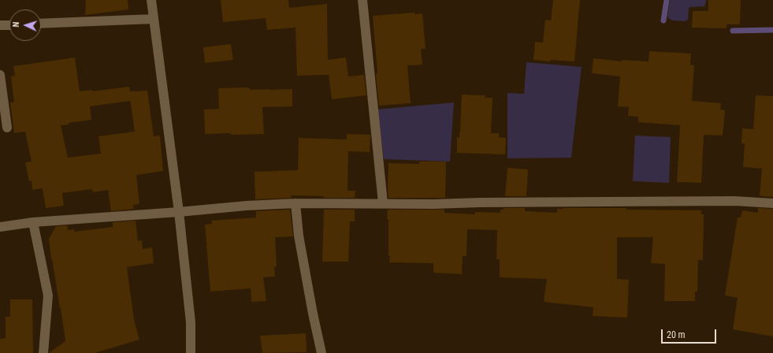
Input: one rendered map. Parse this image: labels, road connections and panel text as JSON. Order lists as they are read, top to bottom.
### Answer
{
  "scale_bar": "20 m",
  "north": "left"
}
